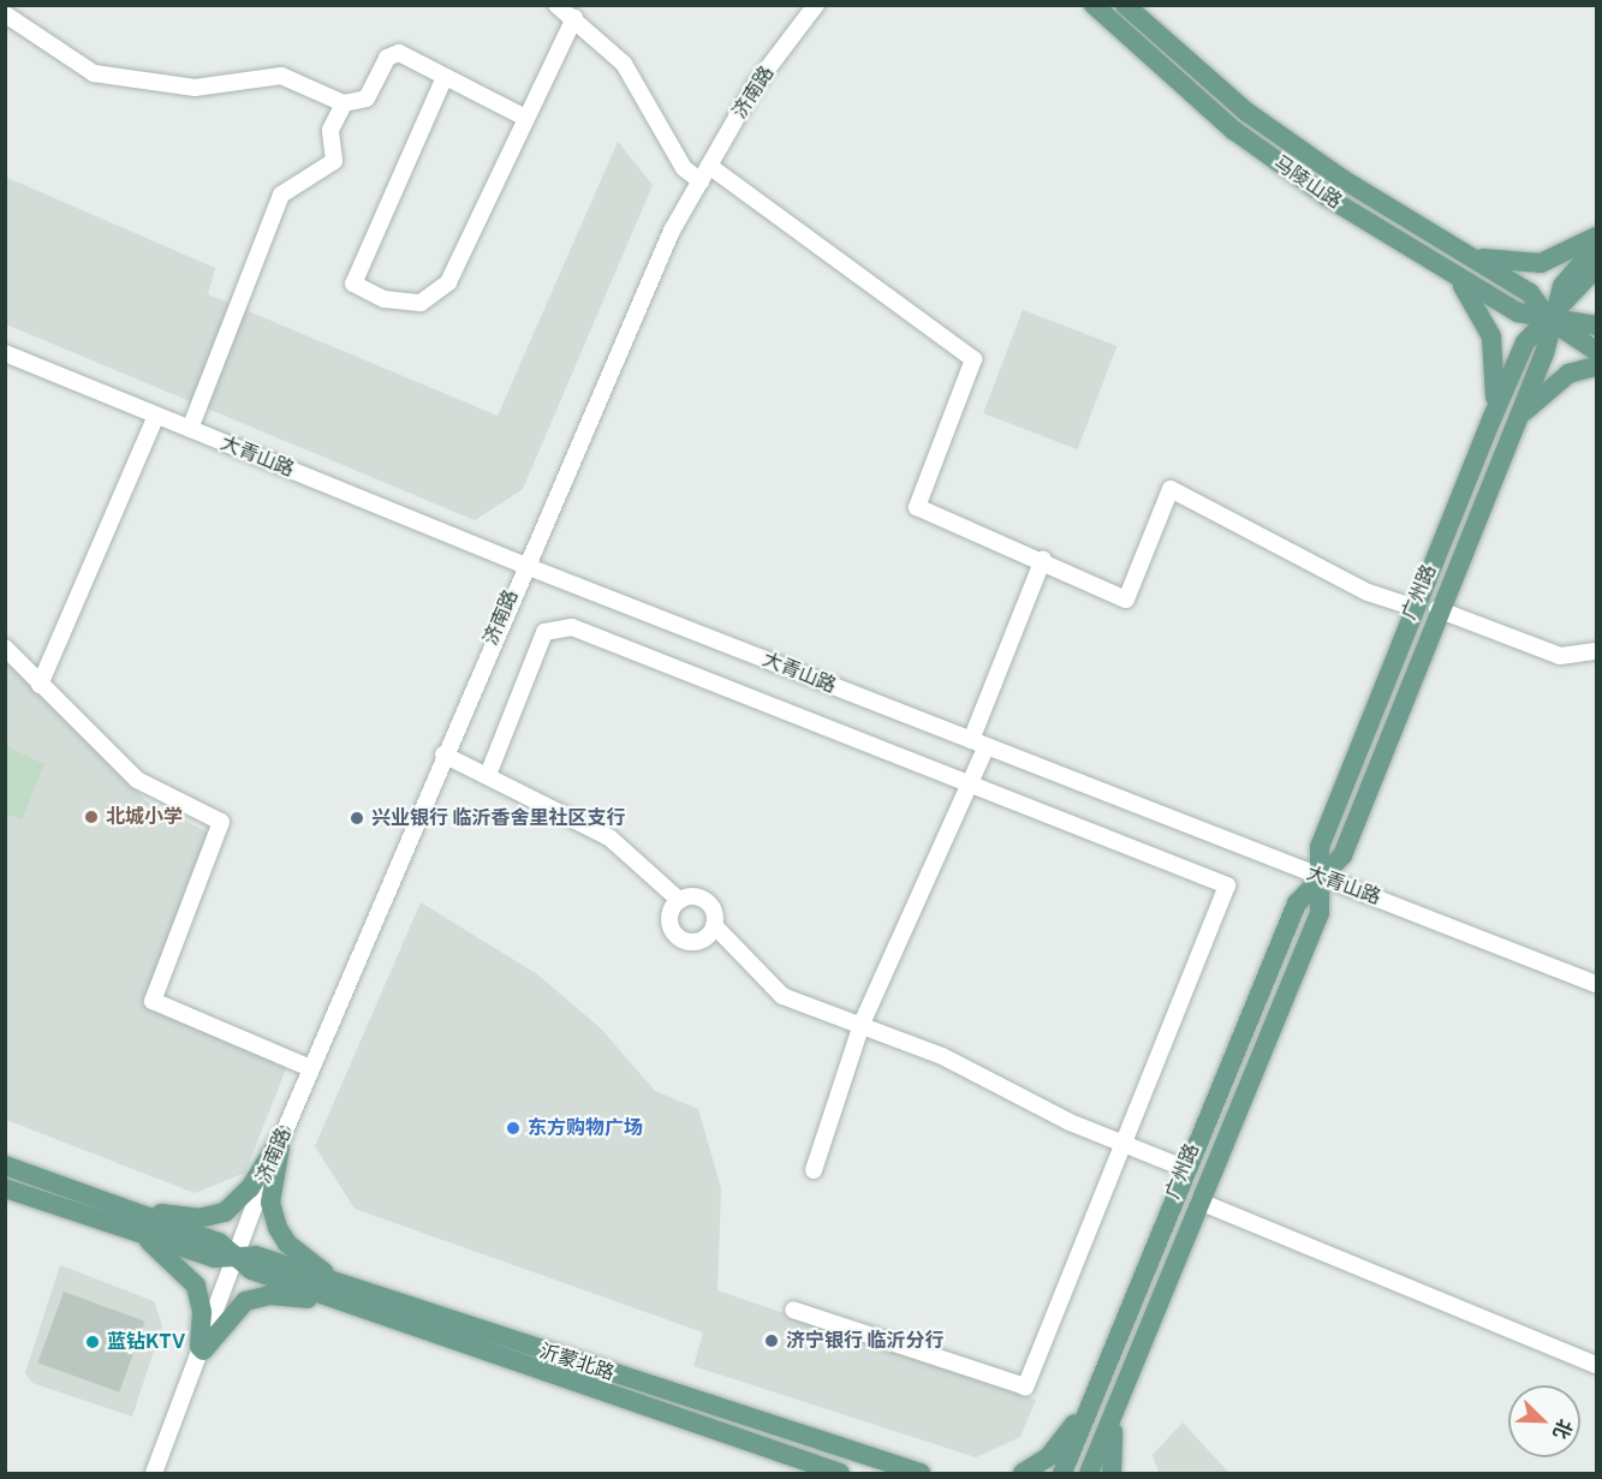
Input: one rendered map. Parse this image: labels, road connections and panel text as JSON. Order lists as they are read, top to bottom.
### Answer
{
  "streets": {
    "main road": ["马陵山路", "广州路", "沂蒙北路"],
    "street": ["济南路", "大青山路"]
  },
  "crossings": [
    ["济南路", "大青山路"],
    ["济南路", "沂蒙北路"],
    ["马陵山路", "广州路"],
    ["大青山路", "广州路"]
  ],
  "places": [
    "北城小学",
    "兴业银行 临沂香舍里社区支行",
    "东方购物广场",
    "济宁银行 临沂分行",
    "蓝钻KTV"
  ],
  "north": "bottom right"
}
